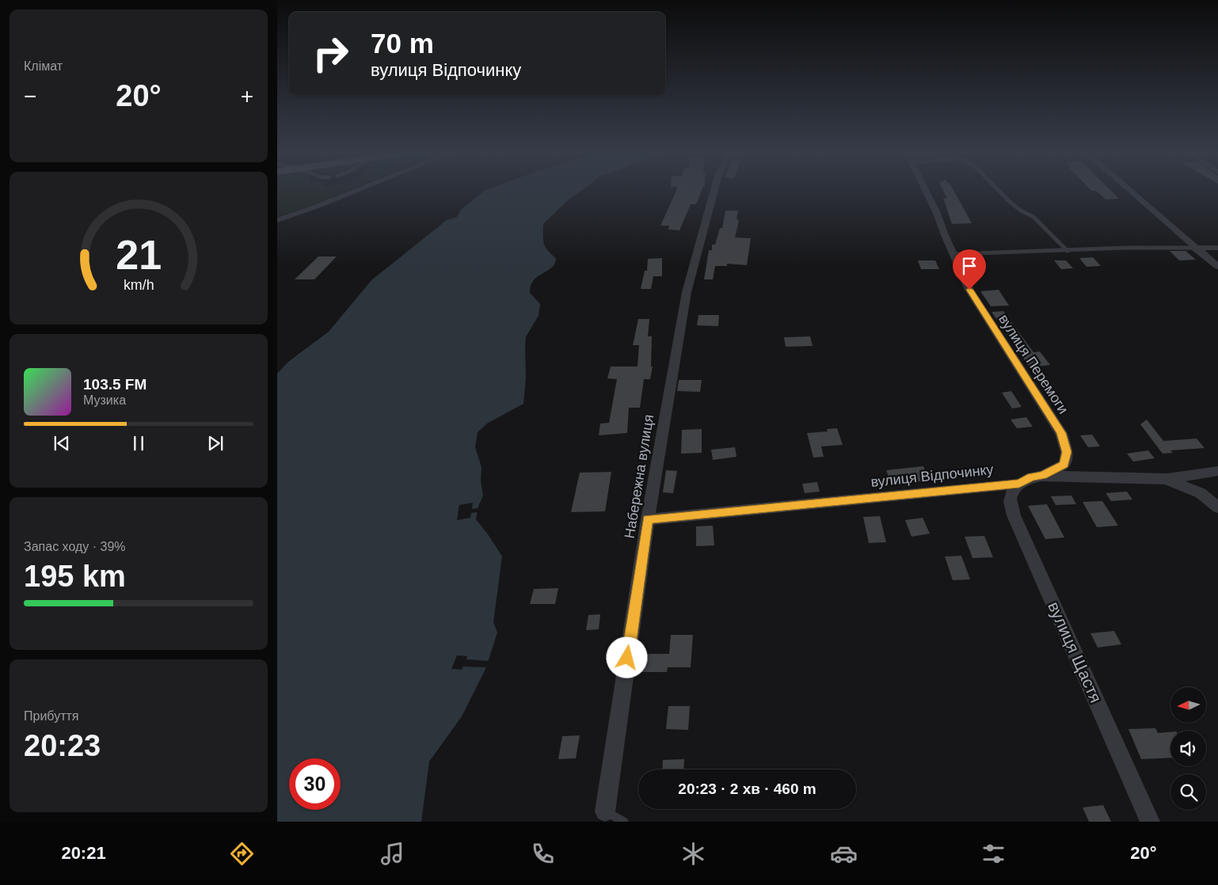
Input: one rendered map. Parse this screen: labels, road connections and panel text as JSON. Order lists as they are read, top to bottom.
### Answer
{
  "streets": {
    "street": [
      "вулиця Перемоги",
      "вулиця Відпочинку",
      "Набережна вулиця",
      "вулиця Щастя"
    ]
  },
  "crossings": [
    ["вулиця Перемоги", "вулиця Відпочинку"],
    ["вулиця Відпочинку", "Набережна вулиця"],
    ["вулиця Відпочинку", "вулиця Щастя"]
  ],
  "north": "left",
  "page": {
    "tile": [
      "Клімат",
      ["Запас ходу · 39%", "195 km"],
      ["Прибуття", "20:23"]
    ],
    "turn": ["70 m", "вулиця Відпочинку"],
    "heat": ["−", "20°", "+"],
    "song": ["103.5 FM", "Музика"],
    "limit": "30",
    "trip": "20:23 · 2 хв · 460 m",
    "tabs": ["20:21", "20°"],
    "gauge": ["21", "km/h"]
  }
}
